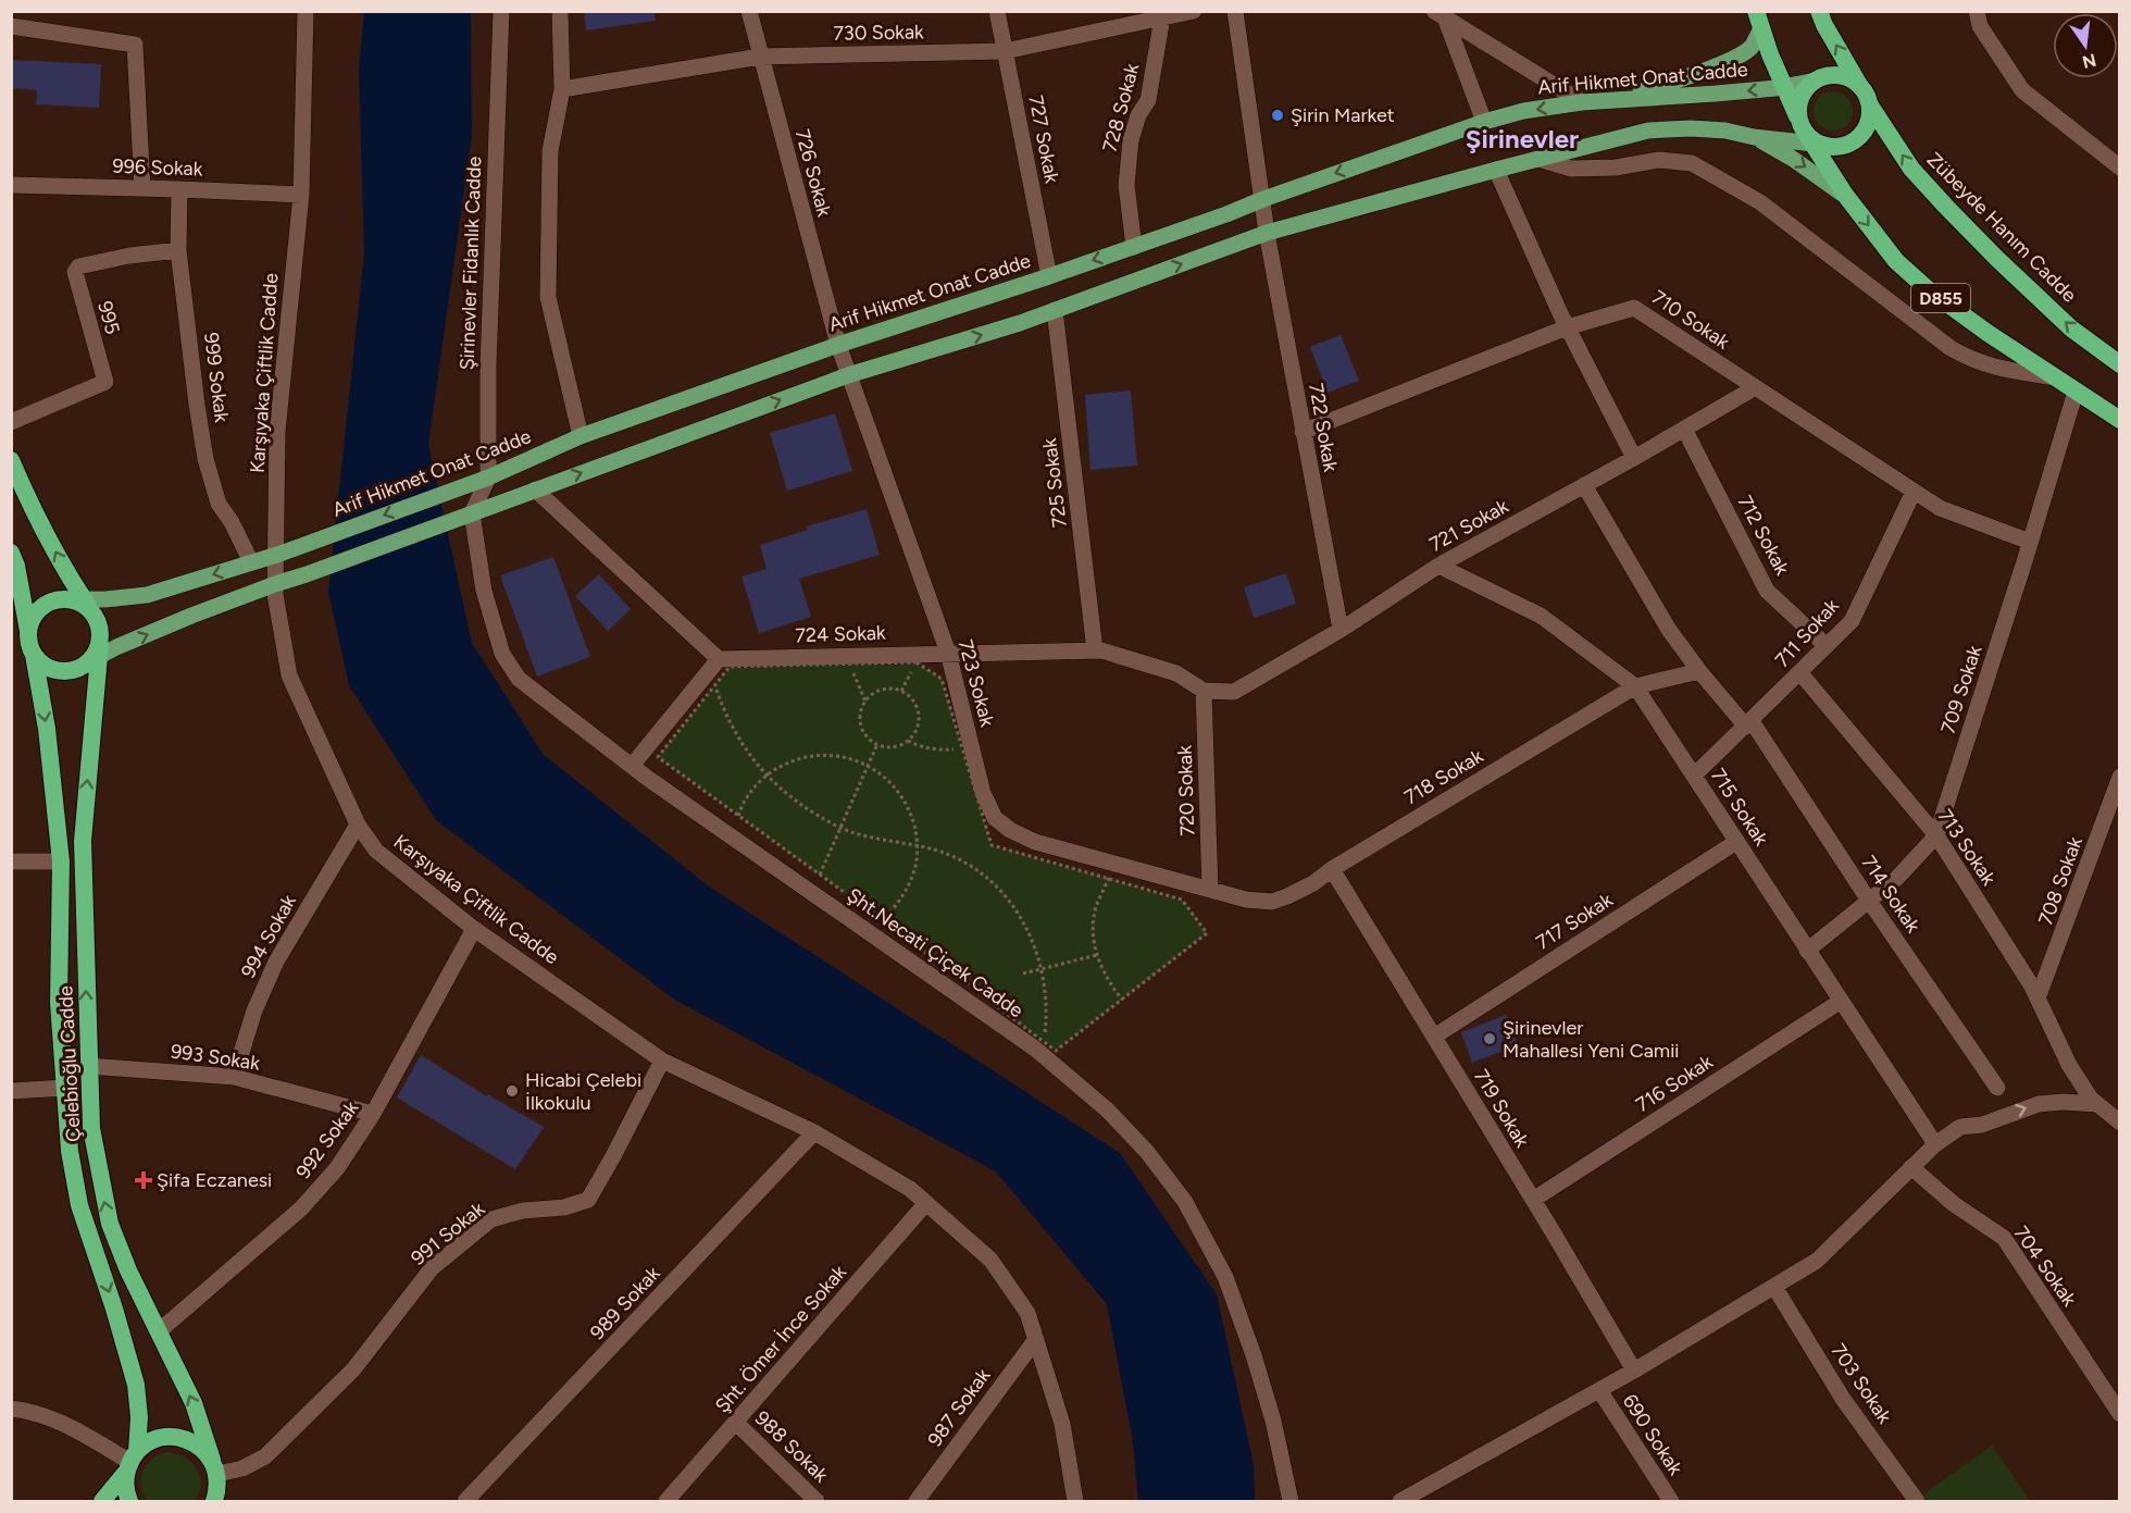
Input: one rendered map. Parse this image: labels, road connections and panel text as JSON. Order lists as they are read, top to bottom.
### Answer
{
  "streets": {
    "highway": ["Zübeyde Hanım Cadde", "D855", "Çelebioğlu Cadde"],
    "main road": ["Arif Hikmet Onat Cadde"],
    "street": [
      "730 Sokak",
      "728 Sokak",
      "727 Sokak",
      "996 Sokak",
      "726 Sokak",
      "Şirinevler Fidanlık Cadde",
      "995",
      "710 Sokak",
      "Karşıyaka Çiftlik Cadde",
      "999 Sokak",
      "722 Sokak",
      "725 Sokak",
      "721 Sokak",
      "712 Sokak",
      "711 Sokak",
      "724 Sokak",
      "723 Sokak",
      "709 Sokak",
      "718 Sokak",
      "720 Sokak",
      "715 Sokak",
      "713 Sokak",
      "708 Sokak",
      "714 Sokak",
      "717 Sokak",
      "994 Sokak",
      "Şht.Necati Çiçek Cadde",
      "993 Sokak",
      "716 Sokak",
      "719 Sokak",
      "992 Sokak",
      "991 Sokak",
      "704 Sokak",
      "989 Sokak",
      "Şht. Ömer İnce Sokak",
      "703 Sokak",
      "987 Sokak",
      "690 Sokak",
      "988 Sokak"
    ]
  },
  "crossings": [
    ["730 Sokak", "728 Sokak"],
    ["730 Sokak", "727 Sokak"],
    ["730 Sokak", "726 Sokak"],
    ["Arif Hikmet Onat Cadde", "728 Sokak"],
    ["Arif Hikmet Onat Cadde", "727 Sokak"],
    ["Arif Hikmet Onat Cadde", "726 Sokak"],
    ["Arif Hikmet Onat Cadde", "Zübeyde Hanım Cadde"],
    ["Arif Hikmet Onat Cadde", "Şirinevler Fidanlık Cadde"],
    ["Arif Hikmet Onat Cadde", "D855"],
    ["Arif Hikmet Onat Cadde", "Karşıyaka Çiftlik Cadde"],
    ["Arif Hikmet Onat Cadde", "999 Sokak"],
    ["Arif Hikmet Onat Cadde", "722 Sokak"],
    ["Arif Hikmet Onat Cadde", "723 Sokak"],
    ["Arif Hikmet Onat Cadde", "Çelebioğlu Cadde"],
    ["996 Sokak", "Karşıyaka Çiftlik Cadde"],
    ["996 Sokak", "999 Sokak"],
    ["726 Sokak", "723 Sokak"],
    ["Zübeyde Hanım Cadde", "D855"],
    ["Şirinevler Fidanlık Cadde", "Şht.Necati Çiçek Cadde"],
    ["D855", "709 Sokak"],
    ["995", "999 Sokak"],
    ["710 Sokak", "722 Sokak"],
    ["710 Sokak", "721 Sokak"],
    ["710 Sokak", "711 Sokak"],
    ["710 Sokak", "709 Sokak"],
    ["Karşıyaka Çiftlik Cadde", "994 Sokak"],
    ["Karşıyaka Çiftlik Cadde", "992 Sokak"],
    ["Karşıyaka Çiftlik Cadde", "991 Sokak"],
    ["Karşıyaka Çiftlik Cadde", "989 Sokak"],
    ["Karşıyaka Çiftlik Cadde", "Şht. Ömer İnce Sokak"],
    ["Karşıyaka Çiftlik Cadde", "987 Sokak"],
    ["722 Sokak", "721 Sokak"],
    ["725 Sokak", "724 Sokak"],
    ["721 Sokak", "712 Sokak"],
    ["721 Sokak", "724 Sokak"],
    ["721 Sokak", "720 Sokak"],
    ["721 Sokak", "715 Sokak"],
    ["721 Sokak", "714 Sokak"],
    ["712 Sokak", "711 Sokak"],
    ["711 Sokak", "715 Sokak"],
    ["711 Sokak", "713 Sokak"],
    ["711 Sokak", "714 Sokak"],
    ["724 Sokak", "723 Sokak"],
    ["724 Sokak", "720 Sokak"],
    ["723 Sokak", "718 Sokak"],
    ["723 Sokak", "720 Sokak"],
    ["709 Sokak", "715 Sokak"],
    ["709 Sokak", "713 Sokak"],
    ["709 Sokak", "714 Sokak"],
    ["718 Sokak", "720 Sokak"],
    ["718 Sokak", "715 Sokak"],
    ["718 Sokak", "714 Sokak"],
    ["718 Sokak", "719 Sokak"],
    ["715 Sokak", "717 Sokak"],
    ["715 Sokak", "716 Sokak"],
    ["713 Sokak", "708 Sokak"],
    ["717 Sokak", "719 Sokak"],
    ["994 Sokak", "993 Sokak"],
    ["993 Sokak", "Çelebioğlu Cadde"],
    ["993 Sokak", "992 Sokak"],
    ["Çelebioğlu Cadde", "992 Sokak"],
    ["Çelebioğlu Cadde", "991 Sokak"],
    ["716 Sokak", "719 Sokak"],
    ["Şht. Ömer İnce Sokak", "988 Sokak"]
  ],
  "districts": ["Şirinevler"],
  "places": {
    "other": ["Şirin Market", "Şirinevler Mahallesi Yeni Camii", "Hicabi Çelebi İlkokulu"],
    "health": ["Şifa Eczanesi"]
  },
  "north": "bottom"
}
